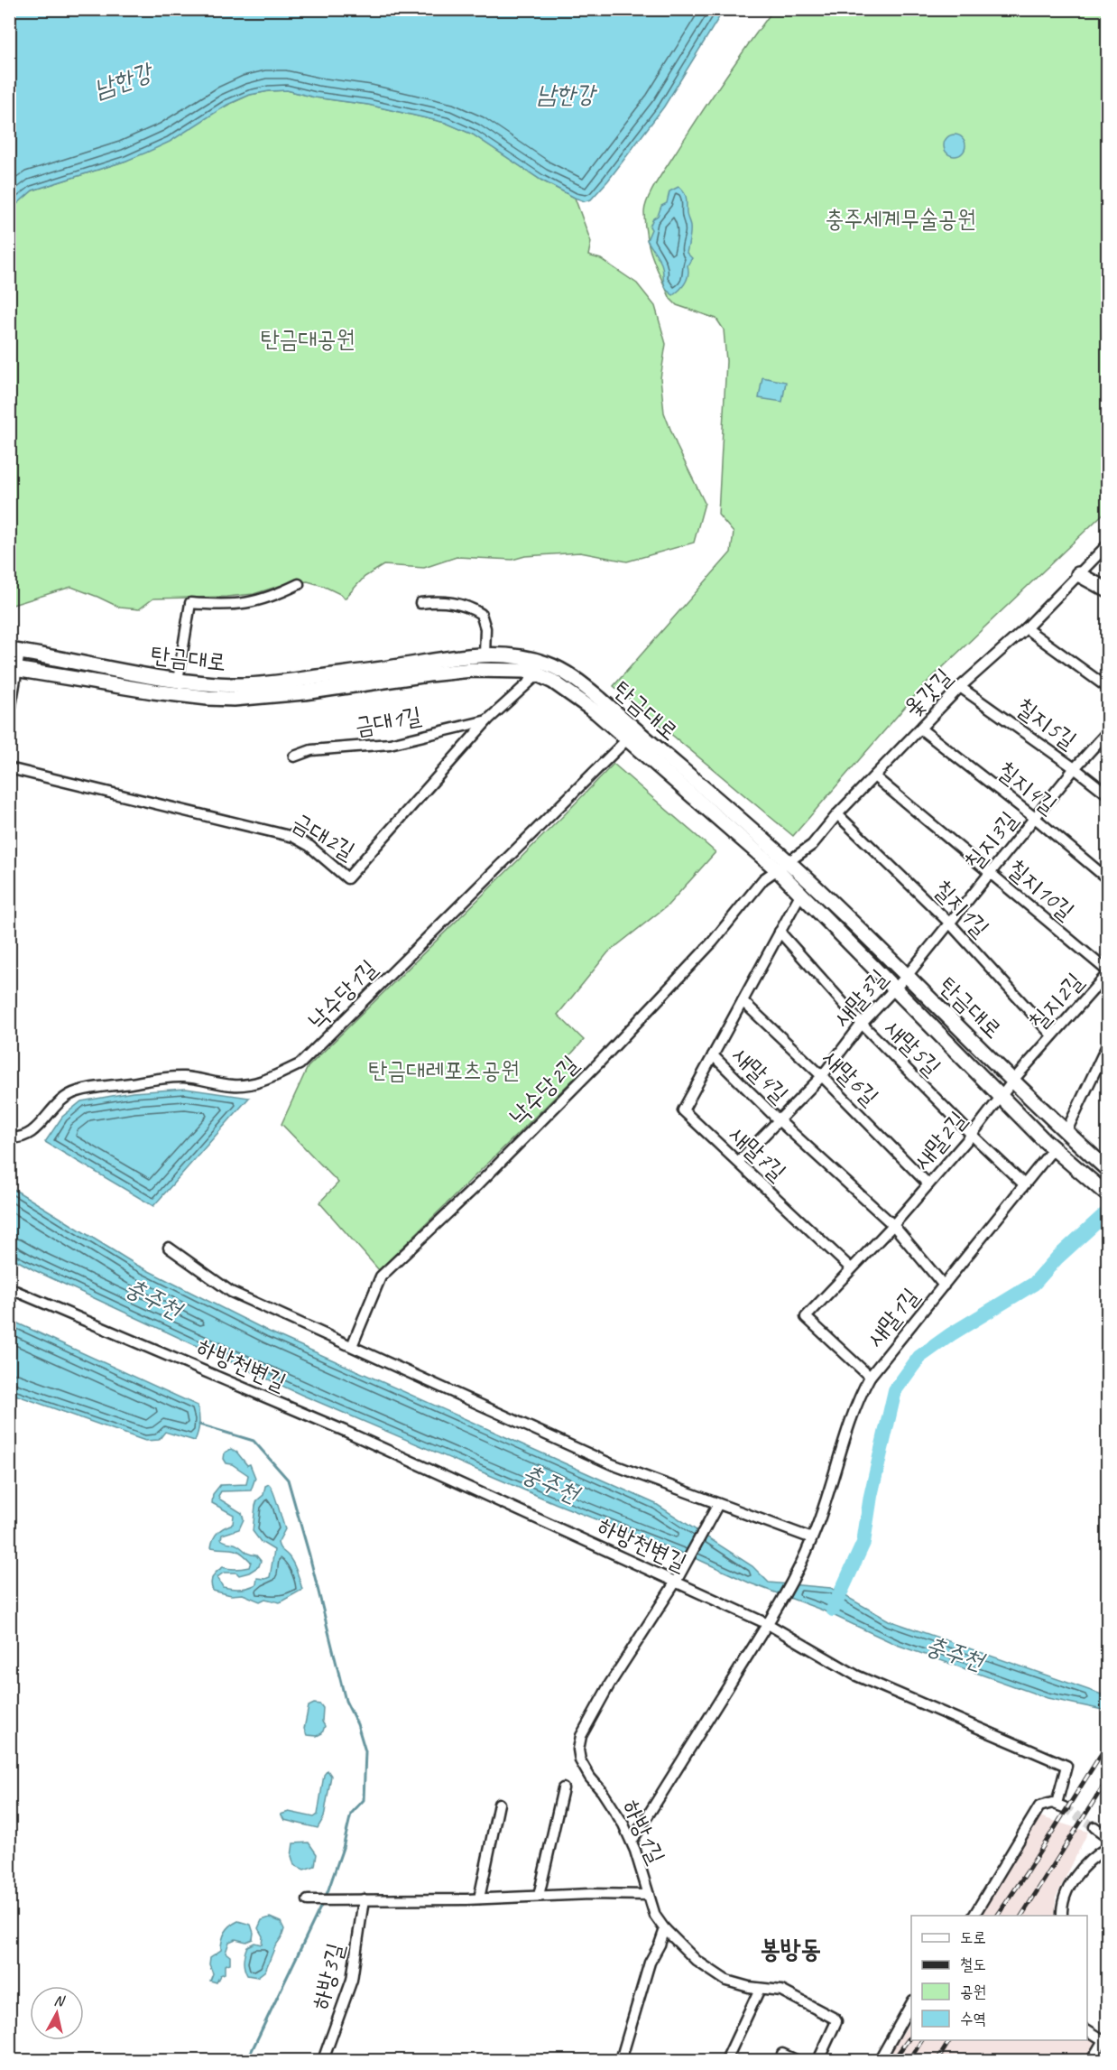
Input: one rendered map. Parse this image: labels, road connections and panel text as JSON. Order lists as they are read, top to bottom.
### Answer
{
  "streets": {
    "main road": ["탄금대로"],
    "street": [
      "옻갓길",
      "금대1길",
      "칠지5길",
      "칠지4길",
      "금대2길",
      "칠지3길",
      "칠지10길",
      "칠지1길",
      "낙수당1길",
      "새말3길",
      "칠지2길",
      "새말5길",
      "새말4길",
      "새말6길",
      "낙수당2길",
      "새말2길",
      "새말7길",
      "새말1길",
      "하방천변길",
      "하방1길",
      "하방3길"
    ]
  },
  "crossings": [
    ["탄금대로", "옻갓길"],
    ["탄금대로", "금대2길"],
    ["탄금대로", "칠지3길"],
    ["탄금대로", "낙수당1길"],
    ["탄금대로", "새말3길"],
    ["탄금대로", "칠지2길"],
    ["탄금대로", "새말4길"],
    ["탄금대로", "낙수당2길"],
    ["탄금대로", "새말2길"],
    ["탄금대로", "새말1길"],
    ["옻갓길", "칠지5길"],
    ["옻갓길", "칠지4길"],
    ["옻갓길", "칠지10길"],
    ["옻갓길", "칠지1길"],
    ["옻갓길", "낙수당2길"],
    ["금대1길", "금대2길"],
    ["칠지5길", "칠지3길"],
    ["칠지4길", "칠지3길"],
    ["칠지3길", "칠지10길"],
    ["칠지3길", "칠지1길"],
    ["칠지3길", "새말3길"],
    ["칠지10길", "칠지2길"],
    ["칠지1길", "칠지2길"],
    ["새말3길", "새말5길"],
    ["새말3길", "새말4길"],
    ["새말3길", "새말6길"],
    ["새말3길", "새말7길"],
    ["칠지2길", "새말2길"],
    ["새말5길", "새말4길"],
    ["새말5길", "새말2길"],
    ["새말5길", "새말1길"],
    ["새말4길", "새말6길"],
    ["새말4길", "새말2길"],
    ["새말4길", "새말7길"],
    ["새말4길", "새말1길"],
    ["새말6길", "새말2길"],
    ["새말2길", "새말7길"],
    ["새말2길", "새말1길"],
    ["새말1길", "하방천변길"],
    ["새말1길", "하방1길"],
    ["하방천변길", "하방1길"]
  ],
  "districts": ["봉방동"],
  "water": ["남한강", "충주천"],
  "parks": ["충주세계무술공원", "탄금대공원", "탄금대레포츠공원"],
  "legend": [
    "도로",
    "철도",
    "공원",
    "수역"
  ],
  "north": "top"
}
